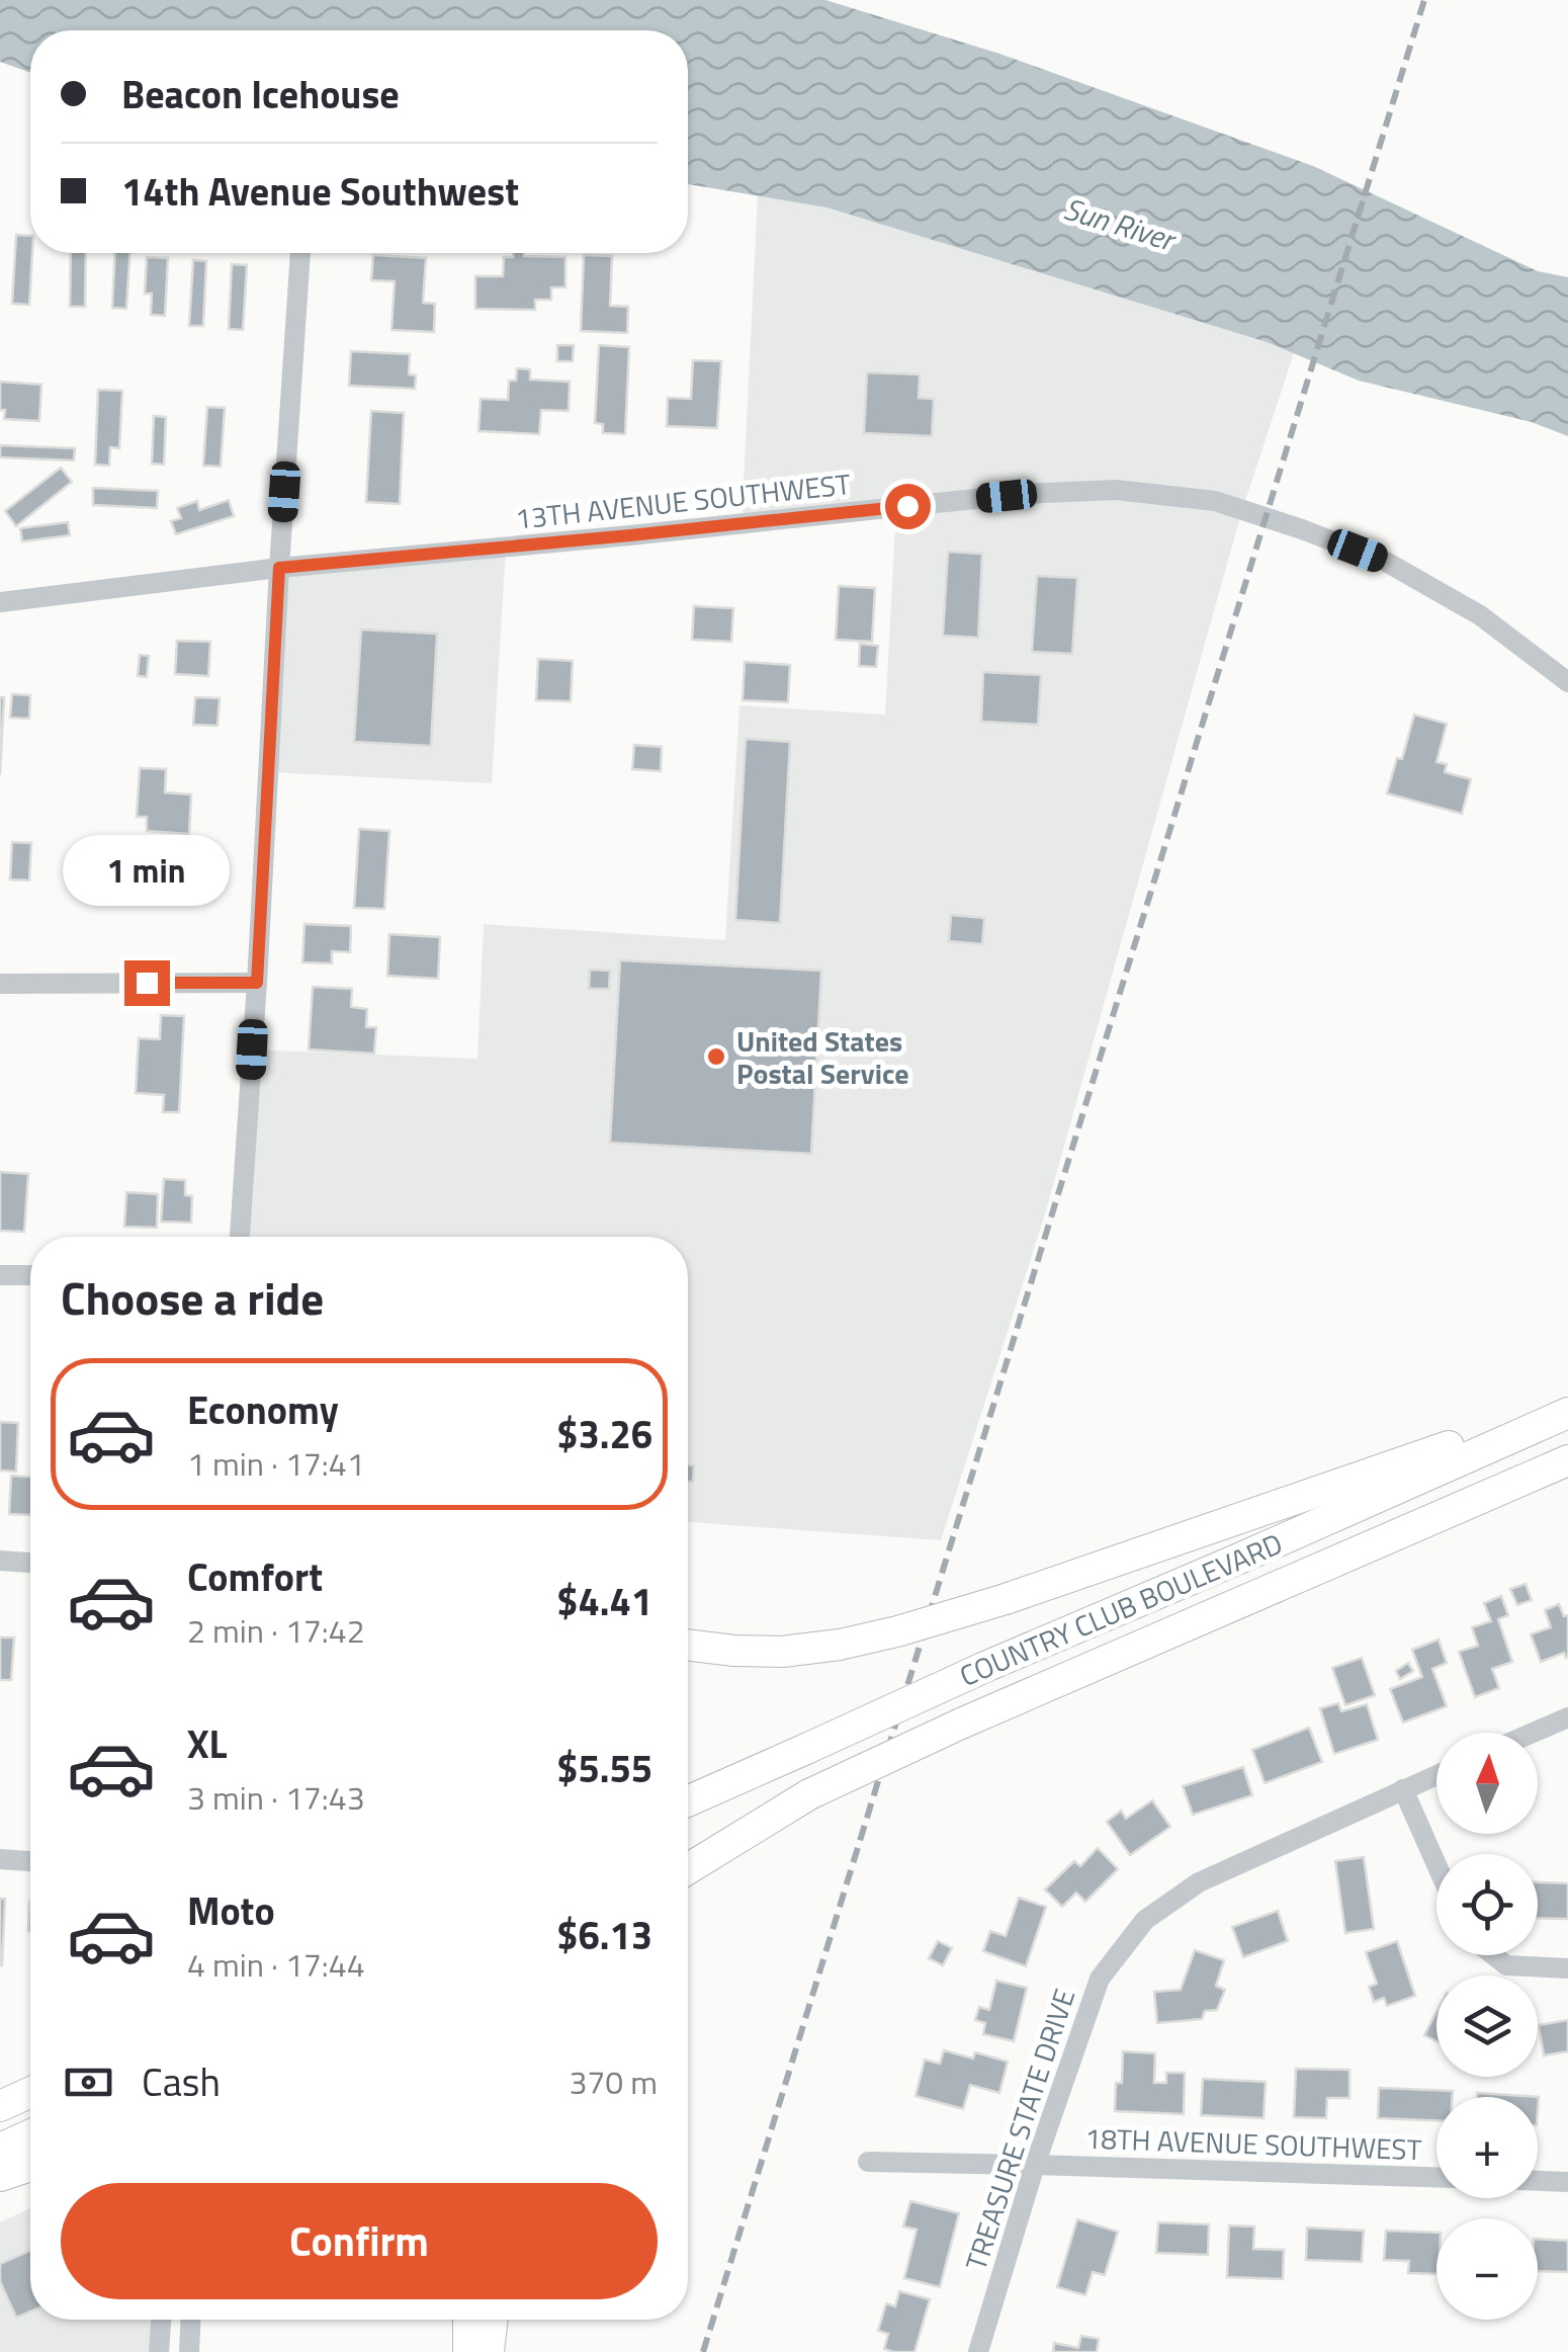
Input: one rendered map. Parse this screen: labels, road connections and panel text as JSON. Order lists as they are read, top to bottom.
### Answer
{
  "streets": {
    "highway": ["COUNTRY CLUB BOULEVARD"],
    "street": ["13TH AVENUE SOUTHWEST", "TREASURE STATE DRIVE", "18TH AVENUE SOUTHWEST"]
  },
  "crossings": [
    ["TREASURE STATE DRIVE", "18TH AVENUE SOUTHWEST"]
  ],
  "water": ["Sun River"],
  "places": ["United States Postal Service"],
  "north": "top",
  "page": {
    "banner": ["Beacon Icehouse", "14th Avenue Southwest"],
    "bubble": "1 min",
    "heading": "Choose a ride",
    "list": [
      {
        "name": "Economy",
        "note": "1 min · 17:41",
        "value": "$3.26"
      },
      {
        "name": "Comfort",
        "note": "2 min · 17:42",
        "value": "$4.41"
      },
      {
        "name": "XL",
        "note": "3 min · 17:43",
        "value": "$5.55"
      },
      {
        "name": "Moto",
        "note": "4 min · 17:44",
        "value": "$6.13"
      }
    ],
    "map_buttons": ["+", "−"],
    "pay": ["Cash", "370 m"],
    "buttons": "Confirm"
  }
}
